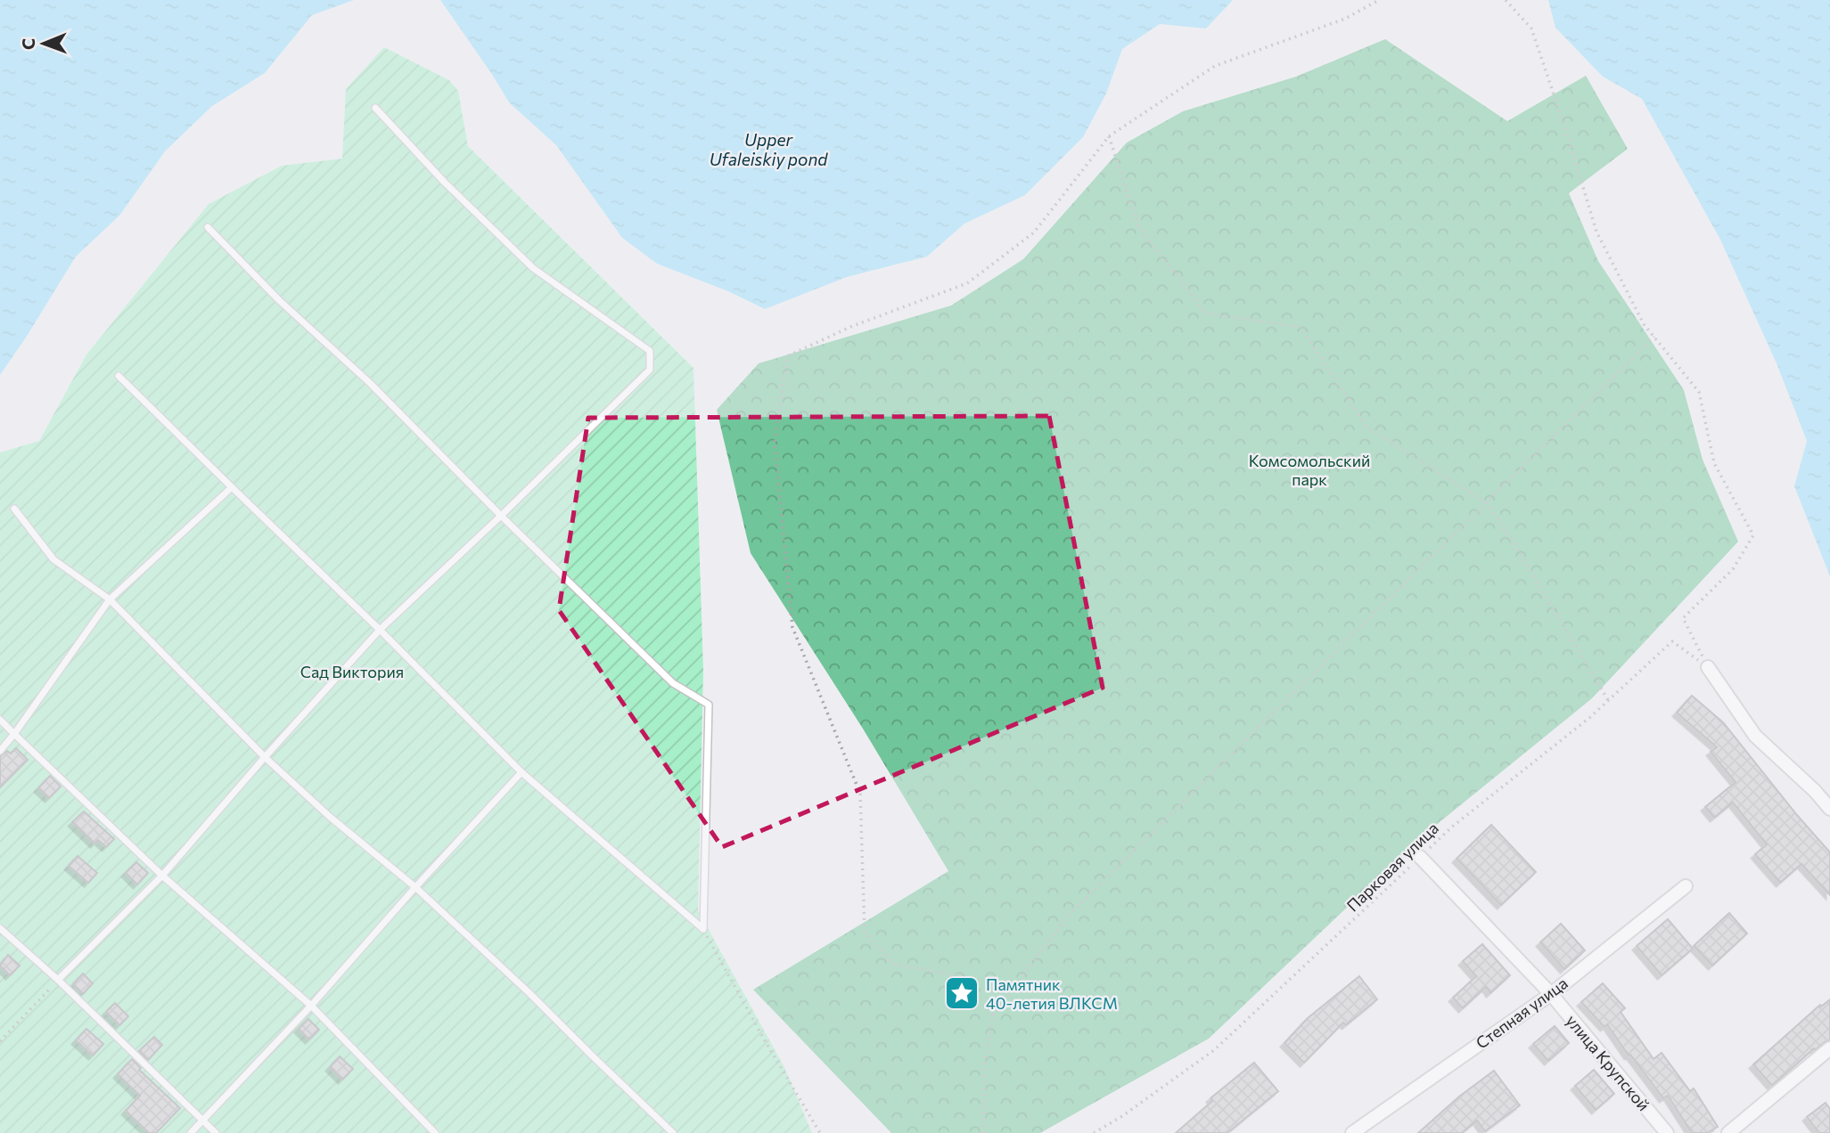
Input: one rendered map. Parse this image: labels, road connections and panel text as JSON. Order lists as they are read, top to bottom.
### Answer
{
  "streets": {
    "street": ["Степная улица", "улица Крупской"],
    "path": ["Парковая улица"]
  },
  "crossings": [
    ["Парковая улица", "улица Крупской"],
    ["Степная улица", "улица Крупской"]
  ],
  "water": ["Upper Ufaleiskiy pond"],
  "parks": ["Комсомольский парк", "Сад Виктория"],
  "places": {
    "place": ["Памятник 40-летия ВЛКСМ"]
  },
  "north": "left"
}
